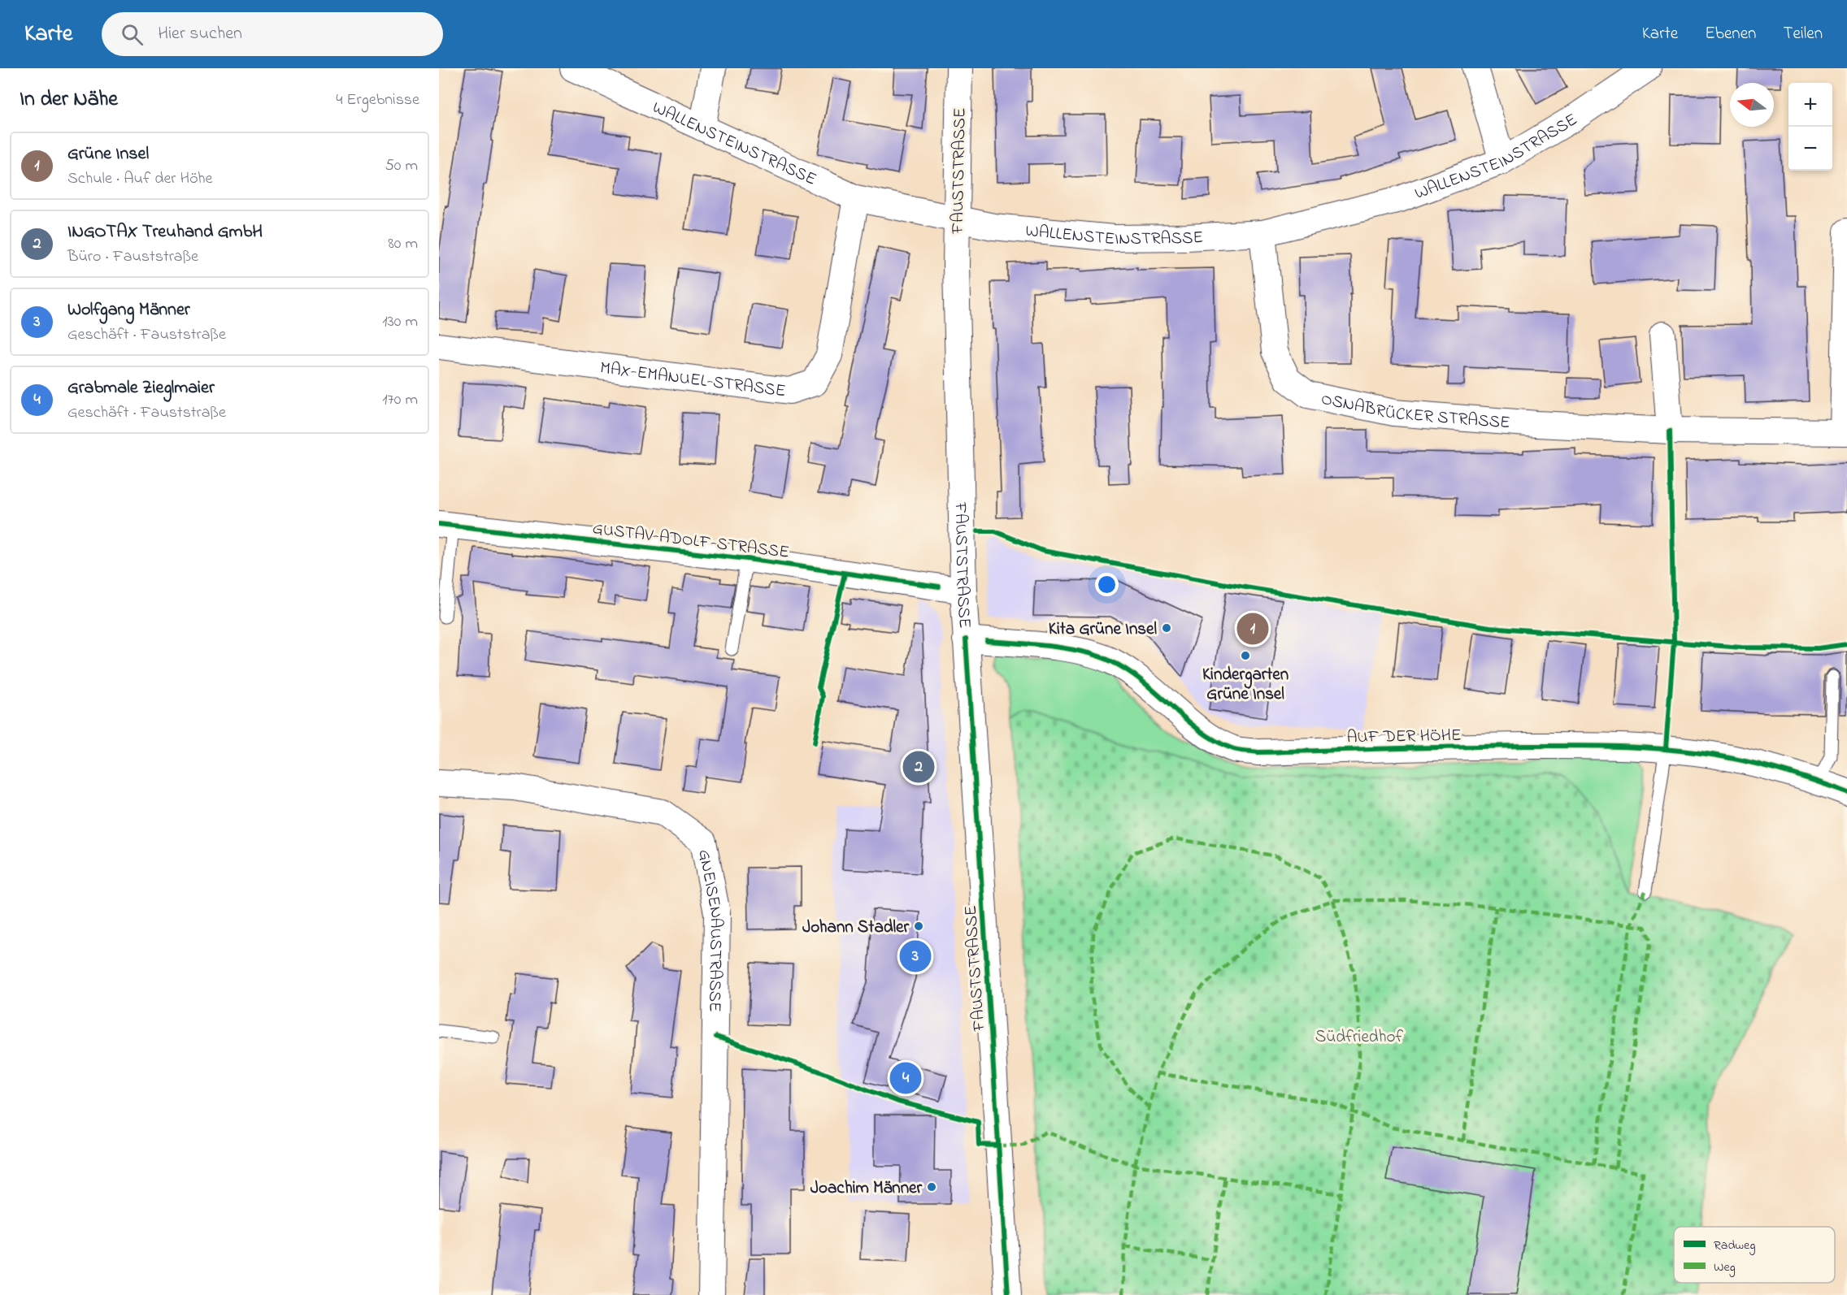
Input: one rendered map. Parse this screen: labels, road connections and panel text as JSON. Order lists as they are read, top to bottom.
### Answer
{
  "streets": {
    "street": [
      "WALLENSTEINSTRASSE",
      "FAUSTSTRASSE",
      "MAX-EMANUEL-STRASSE",
      "OSNABRÜCKER STRASSE",
      "GUSTAV-ADOLF-STRASSE",
      "AUF DER HÖHE",
      "GNEISENAUSTRASSE"
    ]
  },
  "crossings": [
    ["WALLENSTEINSTRASSE", "FAUSTSTRASSE"],
    ["WALLENSTEINSTRASSE", "MAX-EMANUEL-STRASSE"],
    ["WALLENSTEINSTRASSE", "OSNABRÜCKER STRASSE"],
    ["FAUSTSTRASSE", "GUSTAV-ADOLF-STRASSE"],
    ["FAUSTSTRASSE", "AUF DER HÖHE"]
  ],
  "parks": ["Südfriedhof"],
  "places": [
    "Kita Grüne Insel",
    "Kindergarten Grüne Insel",
    "Johann Stadler",
    "Joachim Männer"
  ],
  "legend": ["Radweg", "Weg"],
  "north": "left",
  "page": {
    "header": "Karte",
    "search": "Hier suchen",
    "nav": ["Karte", "Ebenen", "Teilen"],
    "heading": ["In der Nähe", "4 Ergebnisse"],
    "map_buttons": ["+", "−"],
    "list": [
      {
        "mark": "1",
        "name": "Grüne Insel",
        "note": "Schule · Auf der Höhe",
        "value": "50 m"
      },
      {
        "mark": "2",
        "name": "INGOTAX Treuhand GmbH",
        "note": "Büro · Fauststraße",
        "value": "80 m"
      },
      {
        "mark": "3",
        "name": "Wolfgang Männer",
        "note": "Geschäft · Fauststraße",
        "value": "130 m"
      },
      {
        "mark": "4",
        "name": "Grabmale Zieglmaier",
        "note": "Geschäft · Fauststraße",
        "value": "170 m"
      }
    ],
    "pins": [
      "1",
      "2",
      "3",
      "4"
    ]
  }
}
